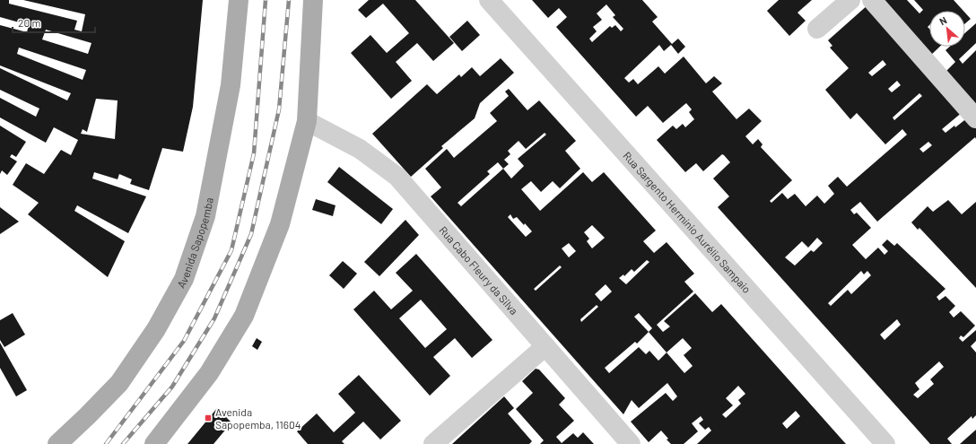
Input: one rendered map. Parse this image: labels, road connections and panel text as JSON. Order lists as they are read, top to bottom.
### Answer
{
  "streets": {
    "main road": ["Avenida Sapopemba"],
    "street": ["Rua Sargento Hermínio Aurélio Sampaio", "Rua Cabo Fleury da Silva"]
  },
  "places": {
    "transit": ["Avenida Sapopemba, 11604"]
  },
  "scale_bar": "20 m",
  "north": "top left"
}
